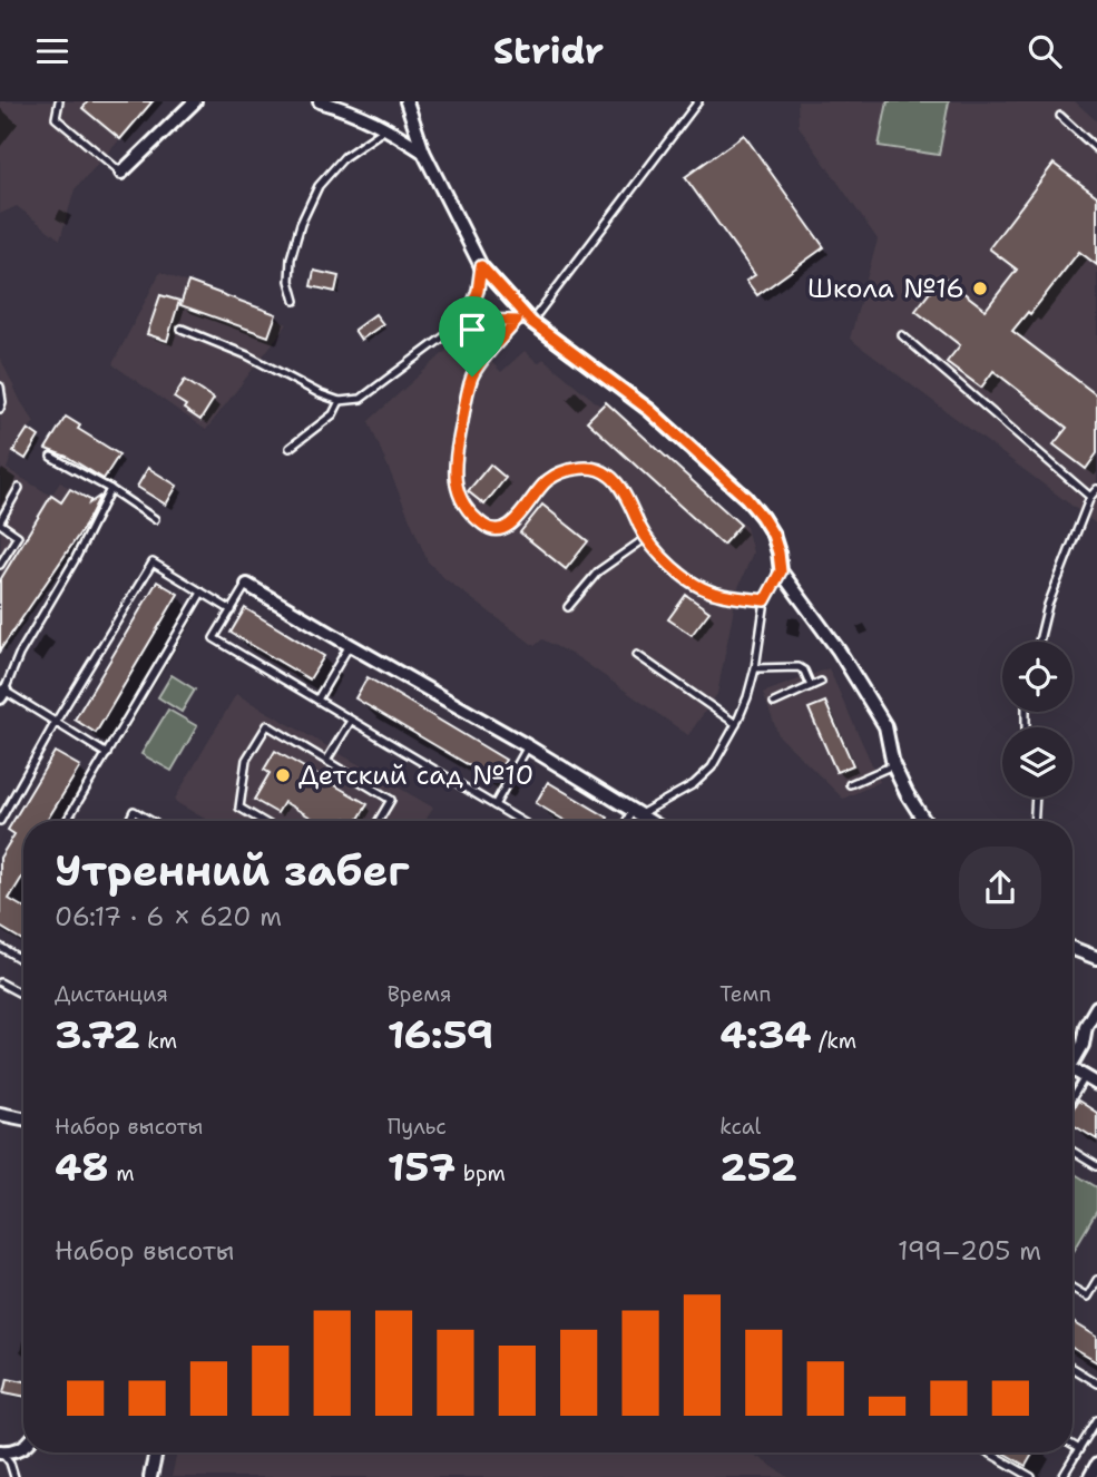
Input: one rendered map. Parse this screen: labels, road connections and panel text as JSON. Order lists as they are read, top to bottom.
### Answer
{
  "places": ["Школа №16", "Детский сад №10"],
  "page": {
    "header": "Stridr",
    "heading": ["Утренний забег", "06:17 · 6 × 620 m"],
    "stats": [
      ["Дистанция", "3.72 km"],
      ["Время", "16:59"],
      ["Темп", "4:34 /km"],
      ["Набор высоты", "48 m"],
      ["Пульс", "157 bpm"],
      ["kcal", "252"]
    ],
    "chart": ["Набор высоты", "199–205 m"]
  }
}
